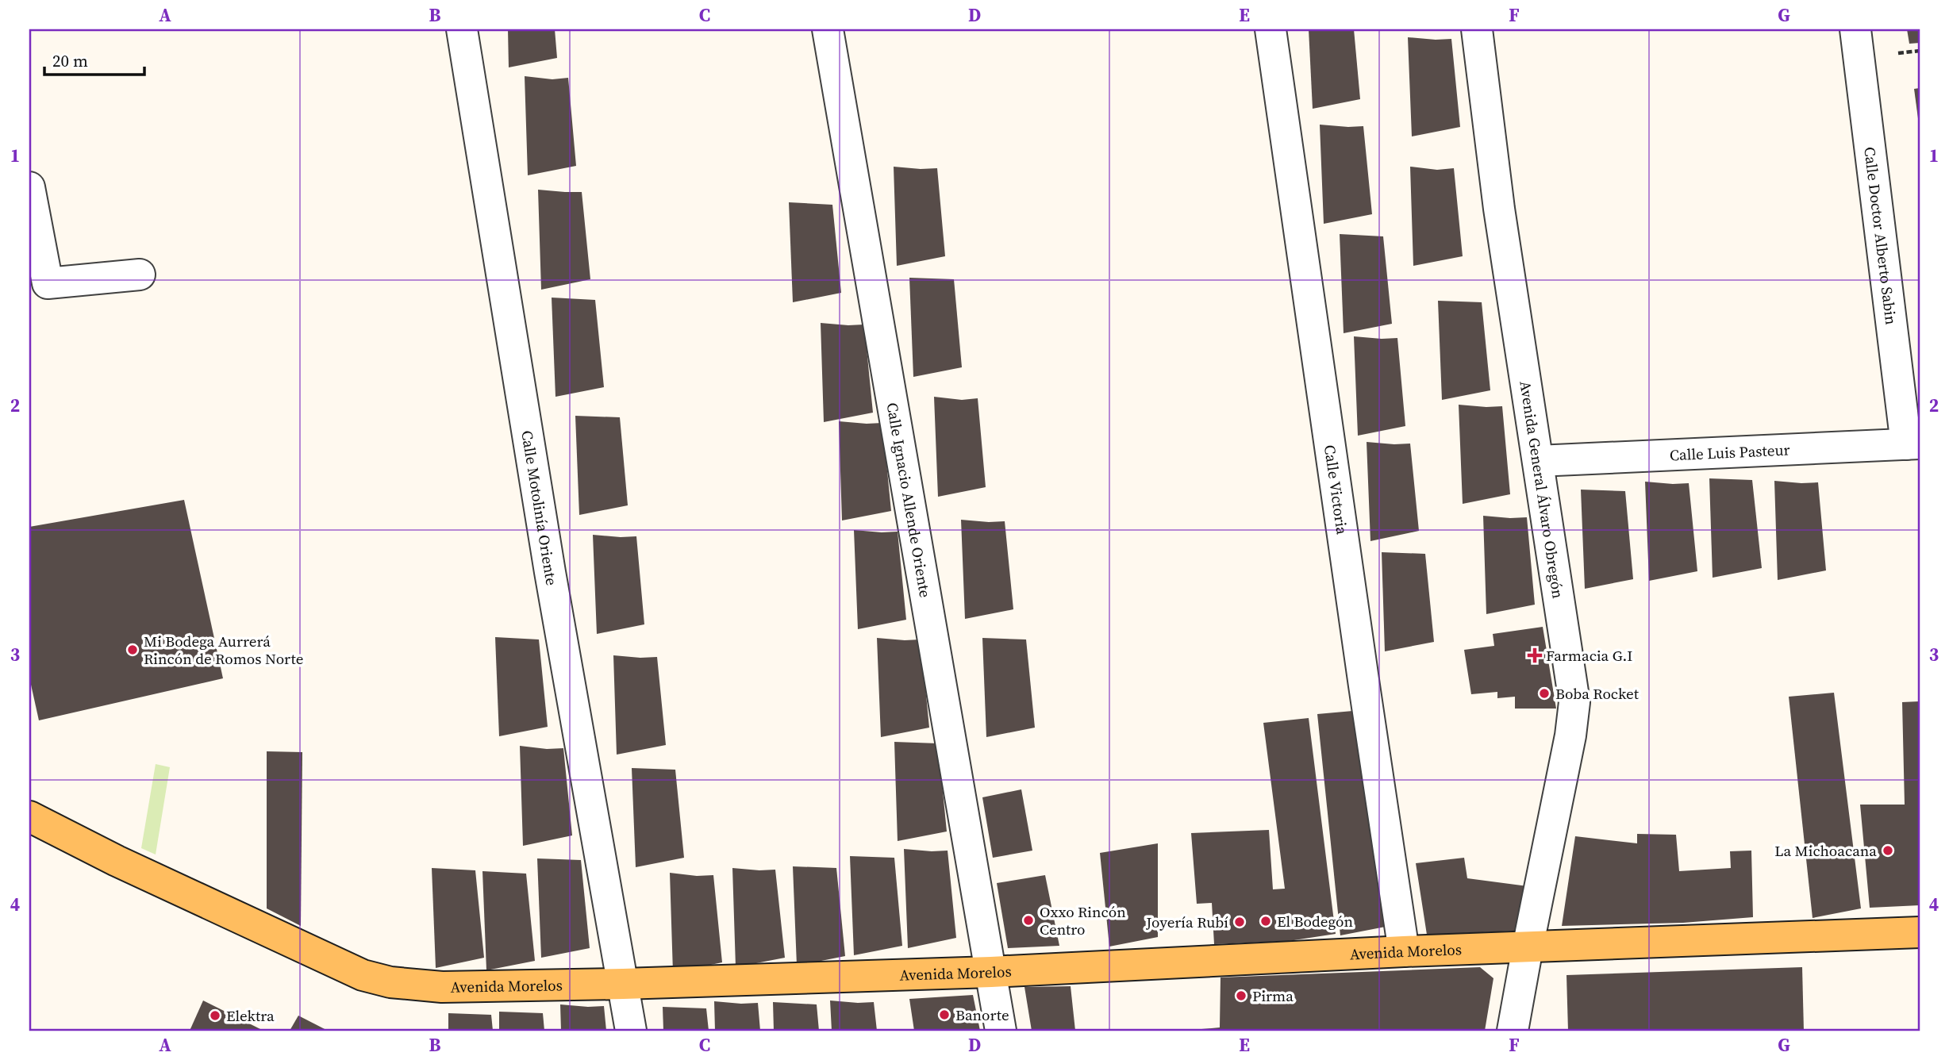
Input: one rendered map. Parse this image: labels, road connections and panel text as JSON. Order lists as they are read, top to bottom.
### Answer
{
  "streets": {
    "main road": ["Avenida Morelos"],
    "street": [
      "Calle Doctor Alberto Sabin",
      "Calle Luis Pasteur",
      "Avenida General Álvaro Obregón",
      "Calle Victoria",
      "Calle Ignacio Allende Oriente",
      "Calle Motolinía Oriente"
    ]
  },
  "crossings": [
    ["Calle Doctor Alberto Sabin", "Calle Luis Pasteur"],
    ["Calle Luis Pasteur", "Avenida General Álvaro Obregón"],
    ["Avenida General Álvaro Obregón", "Avenida Morelos"],
    ["Calle Victoria", "Avenida Morelos"],
    ["Calle Ignacio Allende Oriente", "Avenida Morelos"],
    ["Calle Motolinía Oriente", "Avenida Morelos"]
  ],
  "places": {
    "other": [
      "Mi Bodega Aurrerá Rincón de Romos Norte",
      "Boba Rocket",
      "La Michoacana",
      "Oxxo Rincón Centro",
      "El Bodegón",
      "Joyería Rubí",
      "Pirma",
      "Banorte",
      "Elektra"
    ],
    "health": ["Farmacia G.I"]
  },
  "scale_bar": "20 m",
  "grid": {
    "columns": [
      "A",
      "B",
      "C",
      "D",
      "E",
      "F",
      "G"
    ],
    "rows": [
      "1",
      "2",
      "3",
      "4"
    ]
  }
}
